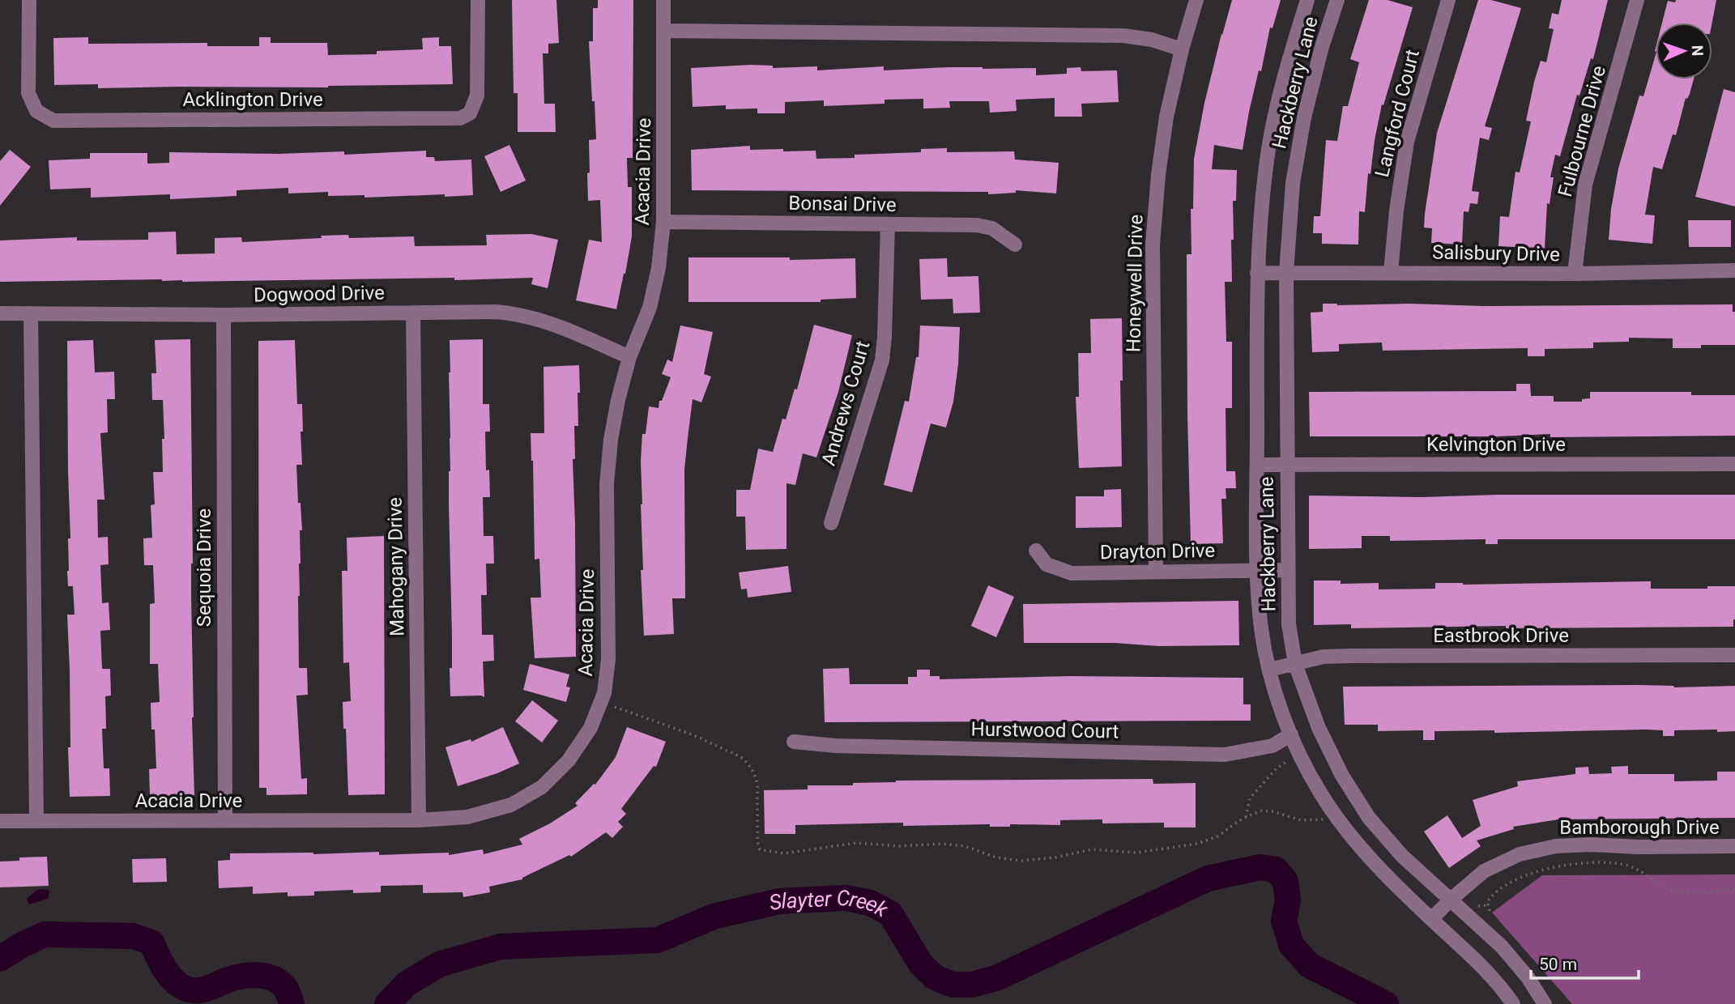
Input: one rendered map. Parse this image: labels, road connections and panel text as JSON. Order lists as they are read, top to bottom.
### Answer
{
  "streets": {
    "street": [
      "Hackberry Lane",
      "Acklington Drive",
      "Langford Court",
      "Fulbourne Drive",
      "Acacia Drive",
      "Bonsai Drive",
      "Salisbury Drive",
      "Honeywell Drive",
      "Dogwood Drive",
      "Andrews Court",
      "Kelvington Drive",
      "Drayton Drive",
      "Mahogany Drive",
      "Sequoia Drive",
      "Eastbrook Drive",
      "Hurstwood Court",
      "Bamborough Drive"
    ]
  },
  "crossings": [
    ["Hackberry Lane", "Salisbury Drive"],
    ["Hackberry Lane", "Kelvington Drive"],
    ["Hackberry Lane", "Drayton Drive"],
    ["Hackberry Lane", "Eastbrook Drive"],
    ["Hackberry Lane", "Hurstwood Court"],
    ["Hackberry Lane", "Bamborough Drive"],
    ["Langford Court", "Salisbury Drive"],
    ["Fulbourne Drive", "Salisbury Drive"],
    ["Acacia Drive", "Bonsai Drive"],
    ["Acacia Drive", "Dogwood Drive"],
    ["Acacia Drive", "Mahogany Drive"],
    ["Acacia Drive", "Sequoia Drive"],
    ["Bonsai Drive", "Andrews Court"],
    ["Honeywell Drive", "Drayton Drive"],
    ["Dogwood Drive", "Mahogany Drive"],
    ["Dogwood Drive", "Sequoia Drive"]
  ],
  "water": ["Slayter Creek"],
  "scale_bar": "50 m",
  "north": "right"
}
